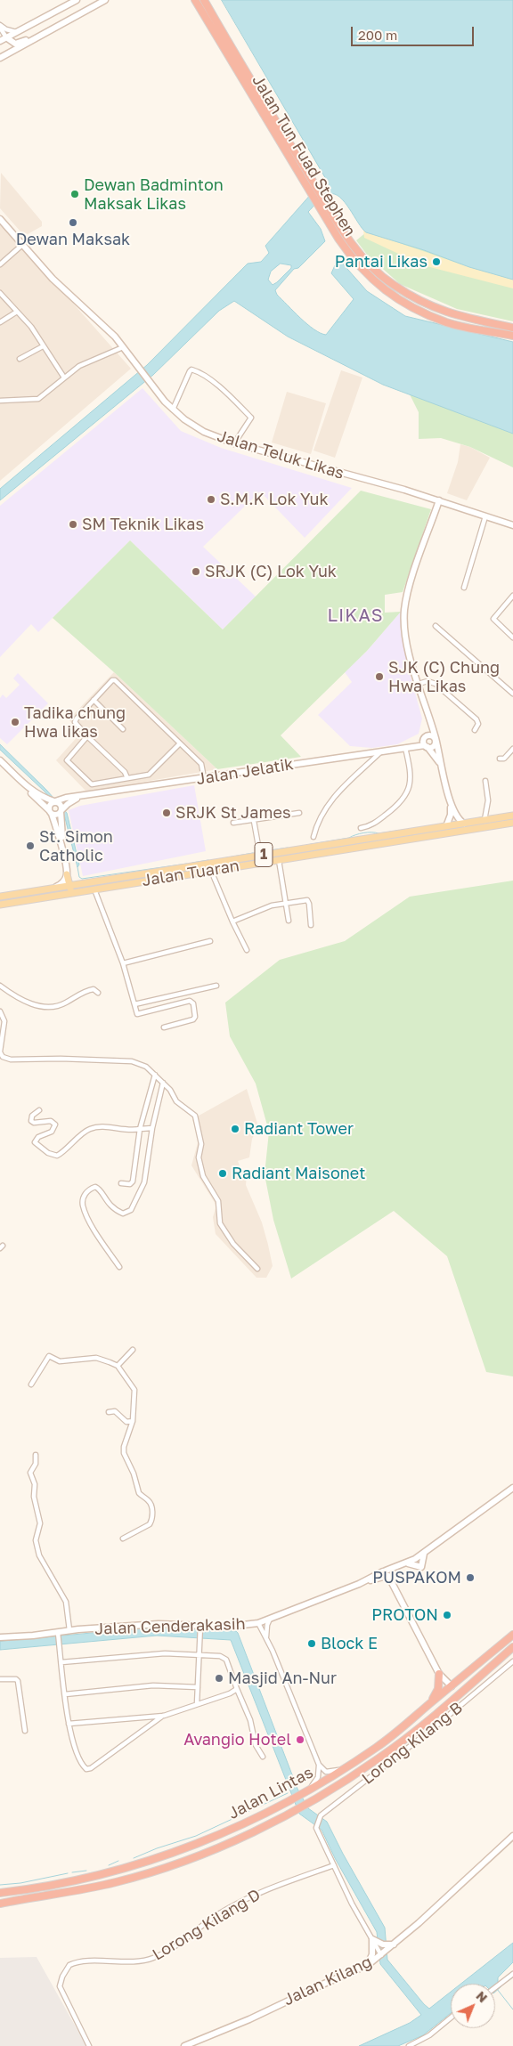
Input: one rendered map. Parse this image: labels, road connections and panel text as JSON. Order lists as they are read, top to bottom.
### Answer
{
  "streets": {
    "highway": ["Jalan Tun Fuad Stephen", "Jalan Lintas"],
    "main road": ["1", "Jalan Tuaran"],
    "street": [
      "Jalan Teluk Likas",
      "Jalan Jelatik",
      "Jalan Cenderakasih",
      "Lorong Kilang B",
      "Lorong Kilang D",
      "Jalan Kilang"
    ]
  },
  "crossings": [
    ["Lorong Kilang B", "Lorong Kilang D"]
  ],
  "districts": ["LIKAS"],
  "places": [
    "Dewan Badminton Maksak Likas",
    "Dewan Maksak",
    "Pantai Likas",
    "S.M.K Lok Yuk",
    "SM Teknik Likas",
    "SRJK (C) Lok Yuk",
    "SJK (C) Chung Hwa Likas",
    "Tadika chung Hwa likas",
    "SRJK St James",
    "St. Simon Catholic",
    "Radiant Tower",
    "Radiant Maisonet",
    "PUSPAKOM",
    "PROTON",
    "Block E",
    "Masjid An-Nur",
    "Avangio Hotel"
  ],
  "scale_bar": "200 m",
  "north": "top right"
}
